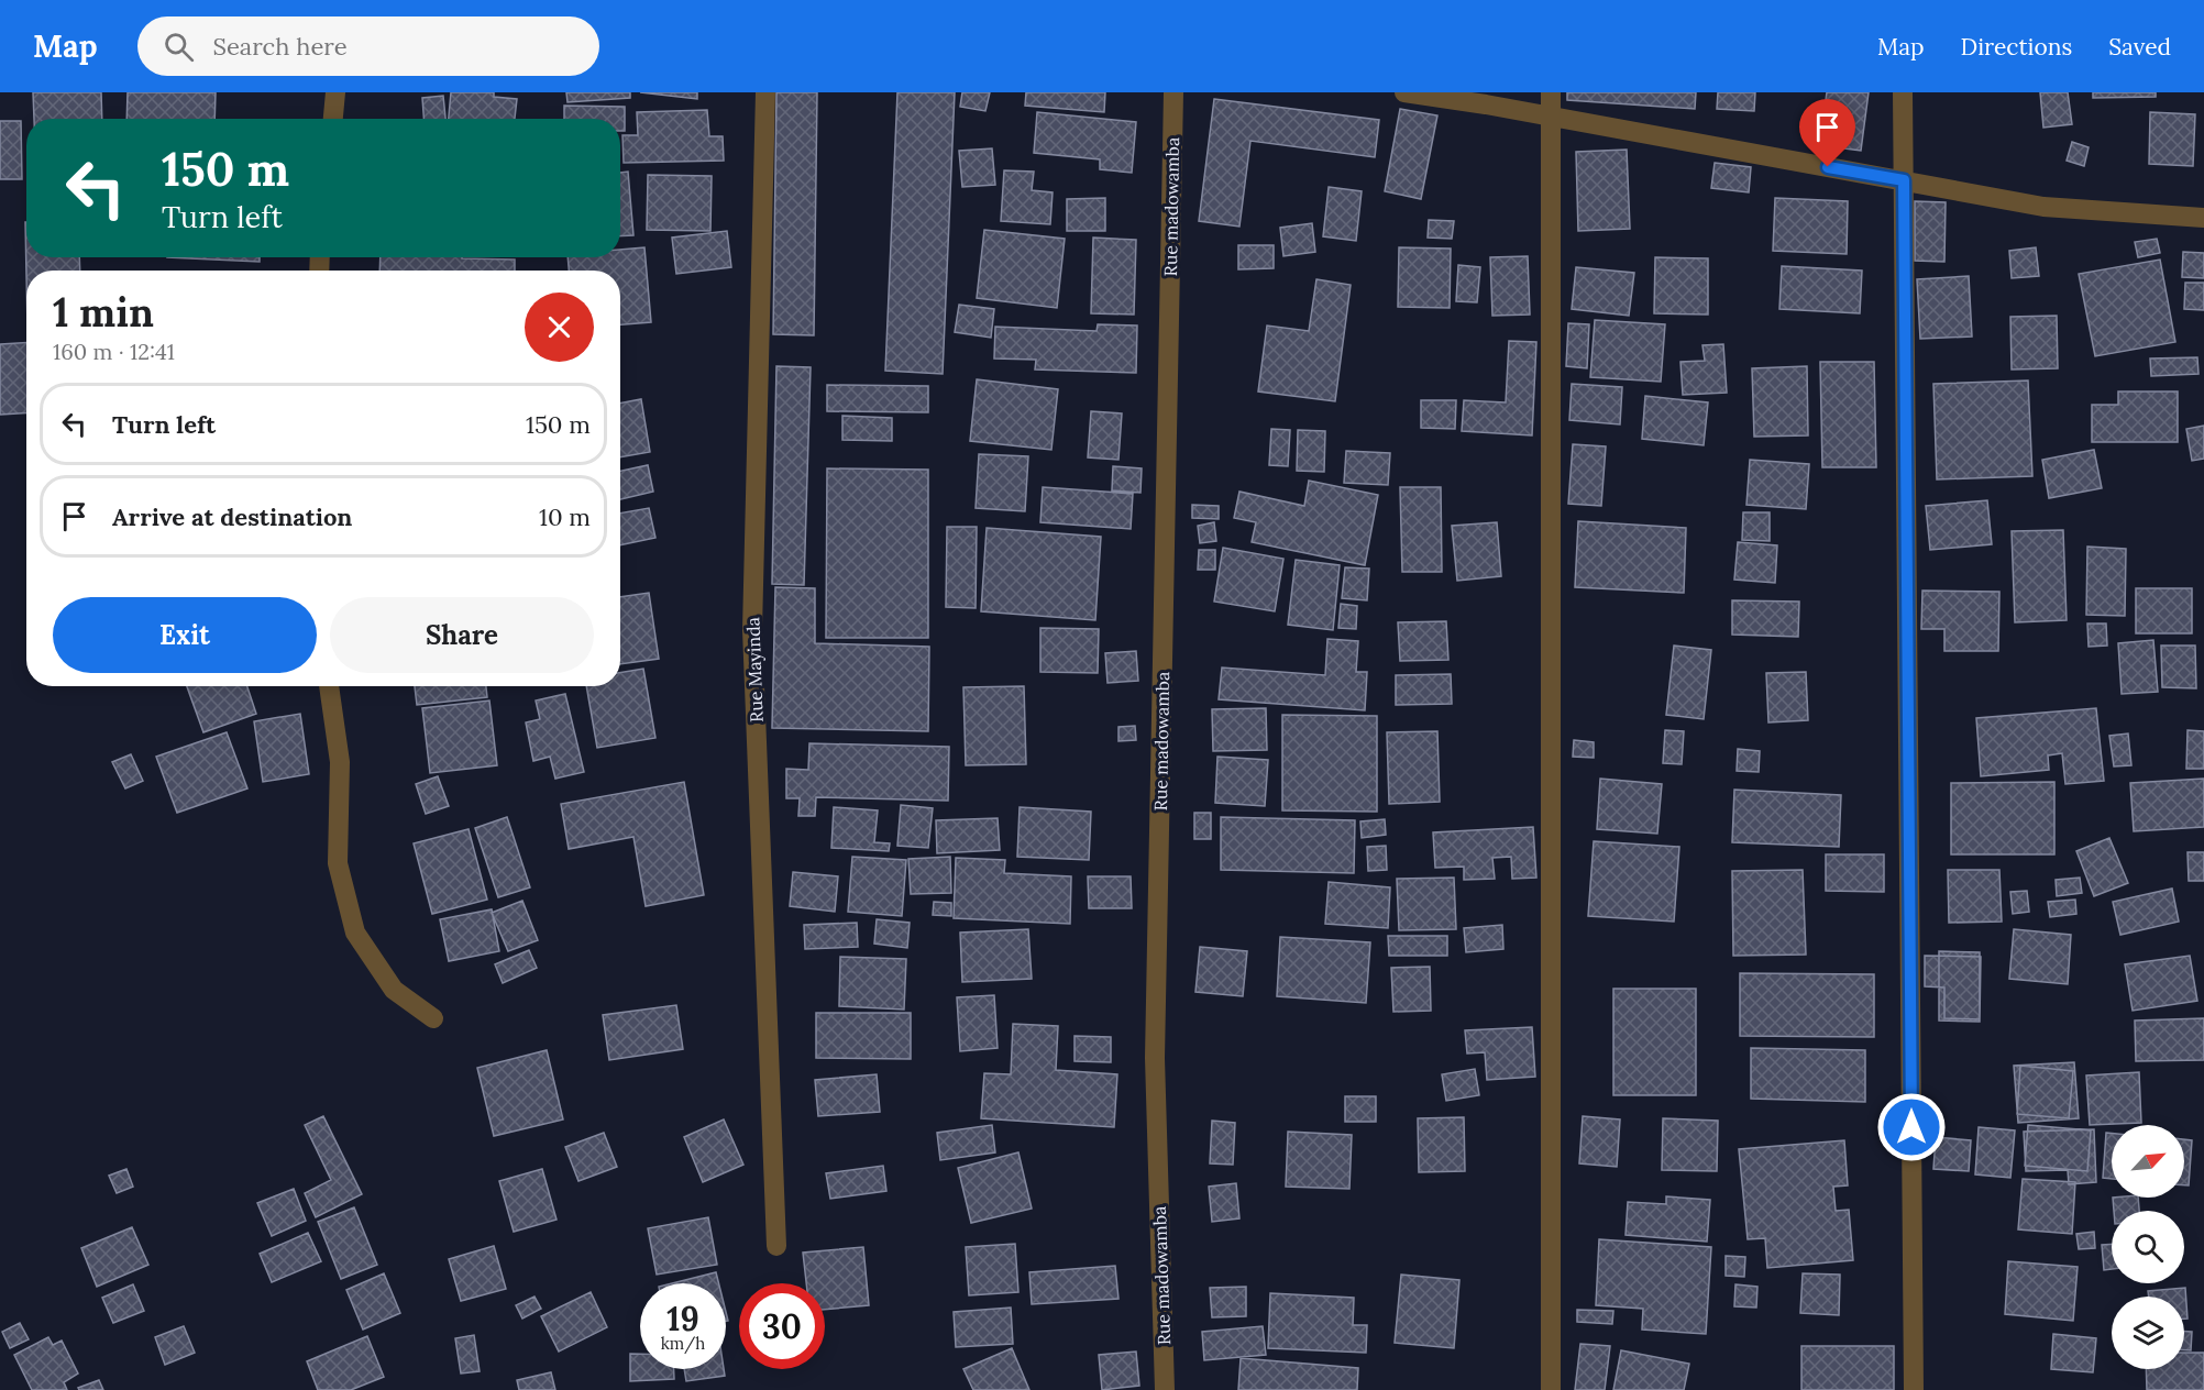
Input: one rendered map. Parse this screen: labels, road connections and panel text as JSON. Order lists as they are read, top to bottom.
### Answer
{
  "streets": {
    "street": ["Rue madowamba", "Rue Mayinda"]
  },
  "north": "top right",
  "page": {
    "header": "Map",
    "search": "Search here",
    "nav": ["Map", "Directions", "Saved"],
    "turn": ["150 m", "Turn left"],
    "heading": ["1 min", "160 m · 12:41"],
    "list": [
      {
        "name": "Turn left",
        "value": "150 m"
      },
      {
        "name": "Arrive at destination",
        "value": "10 m"
      }
    ],
    "buttons": ["Exit", "Share"],
    "speed": "19 km/h",
    "limit": "30"
  }
}
